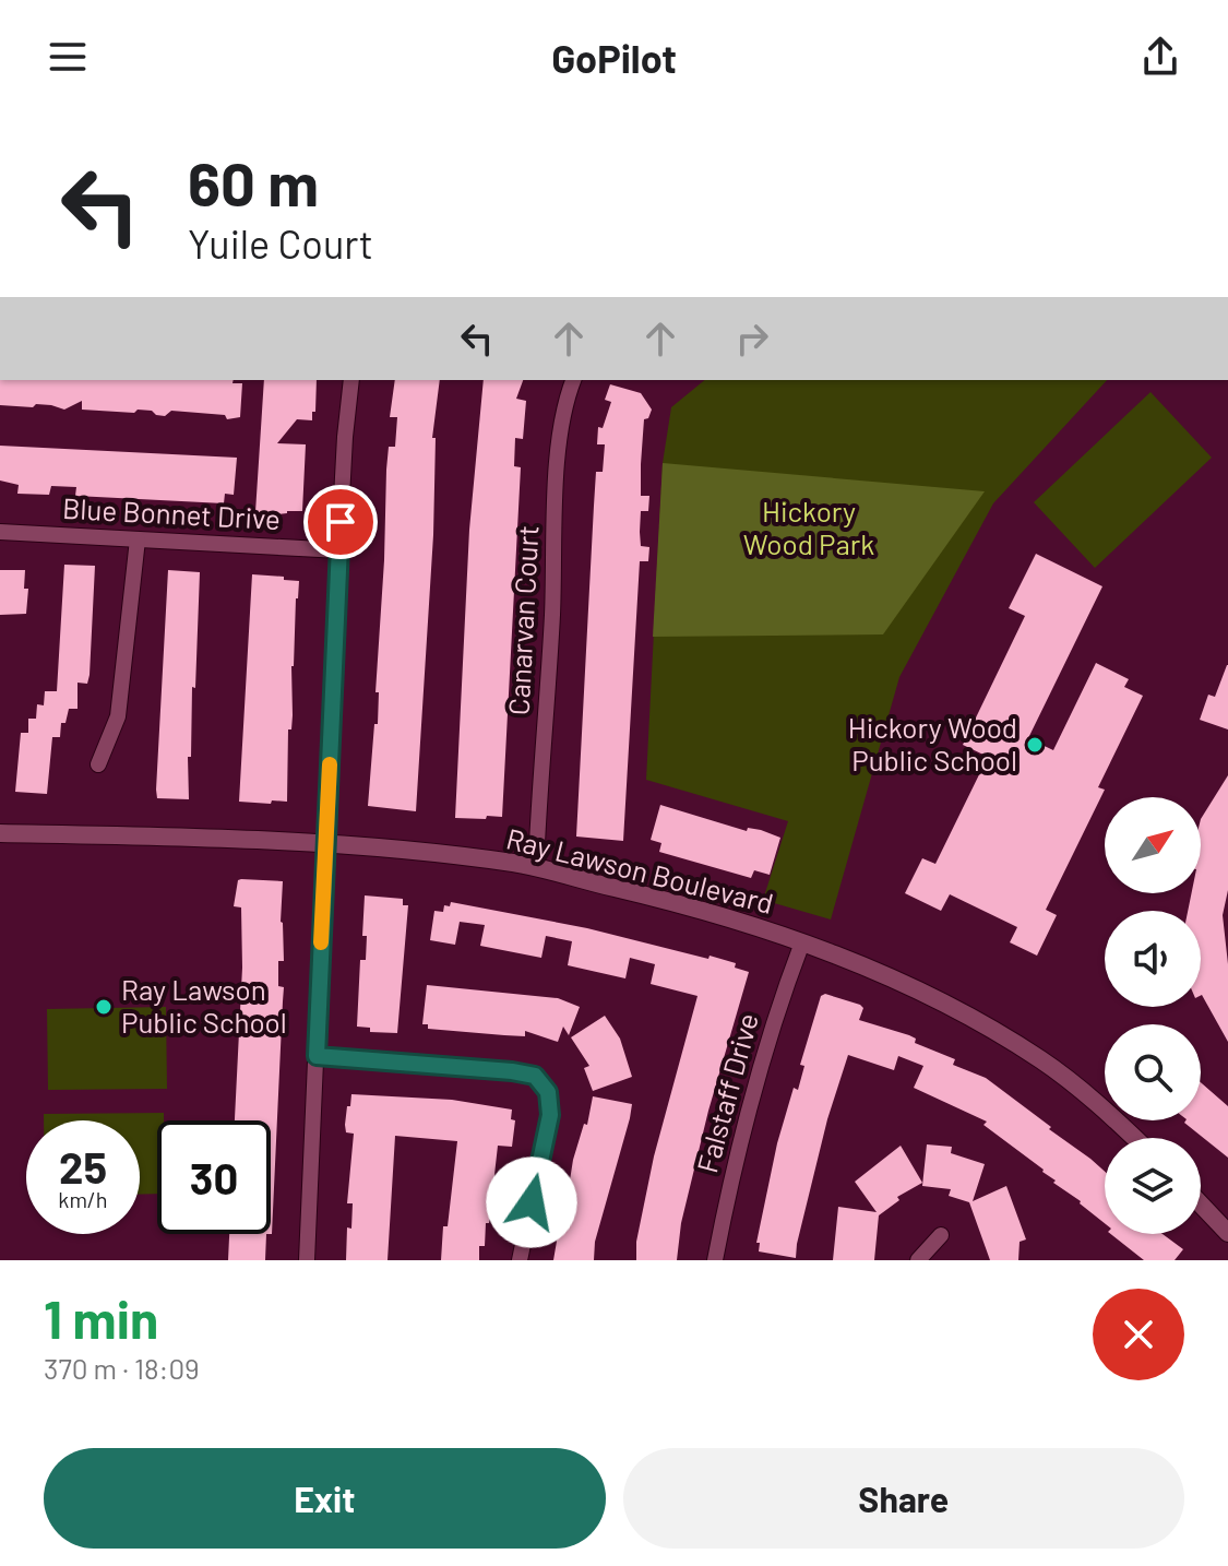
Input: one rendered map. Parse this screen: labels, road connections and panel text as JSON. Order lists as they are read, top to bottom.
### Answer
{
  "streets": {
    "street": [
      "Blue Bonnet Drive",
      "Canarvan Court",
      "Ray Lawson Boulevard",
      "Falstaff Drive"
    ]
  },
  "crossings": [
    ["Canarvan Court", "Ray Lawson Boulevard"],
    ["Ray Lawson Boulevard", "Falstaff Drive"]
  ],
  "parks": ["Hickory Wood Park"],
  "places": ["Hickory Wood Public School", "Ray Lawson Public School"],
  "north": "top right",
  "page": {
    "header": "GoPilot",
    "turn": ["60 m", "Yuile Court"],
    "speed": "25 km/h",
    "limit": "30",
    "heading": ["1 min", "370 m · 18:09"],
    "buttons": ["Exit", "Share"]
  }
}
